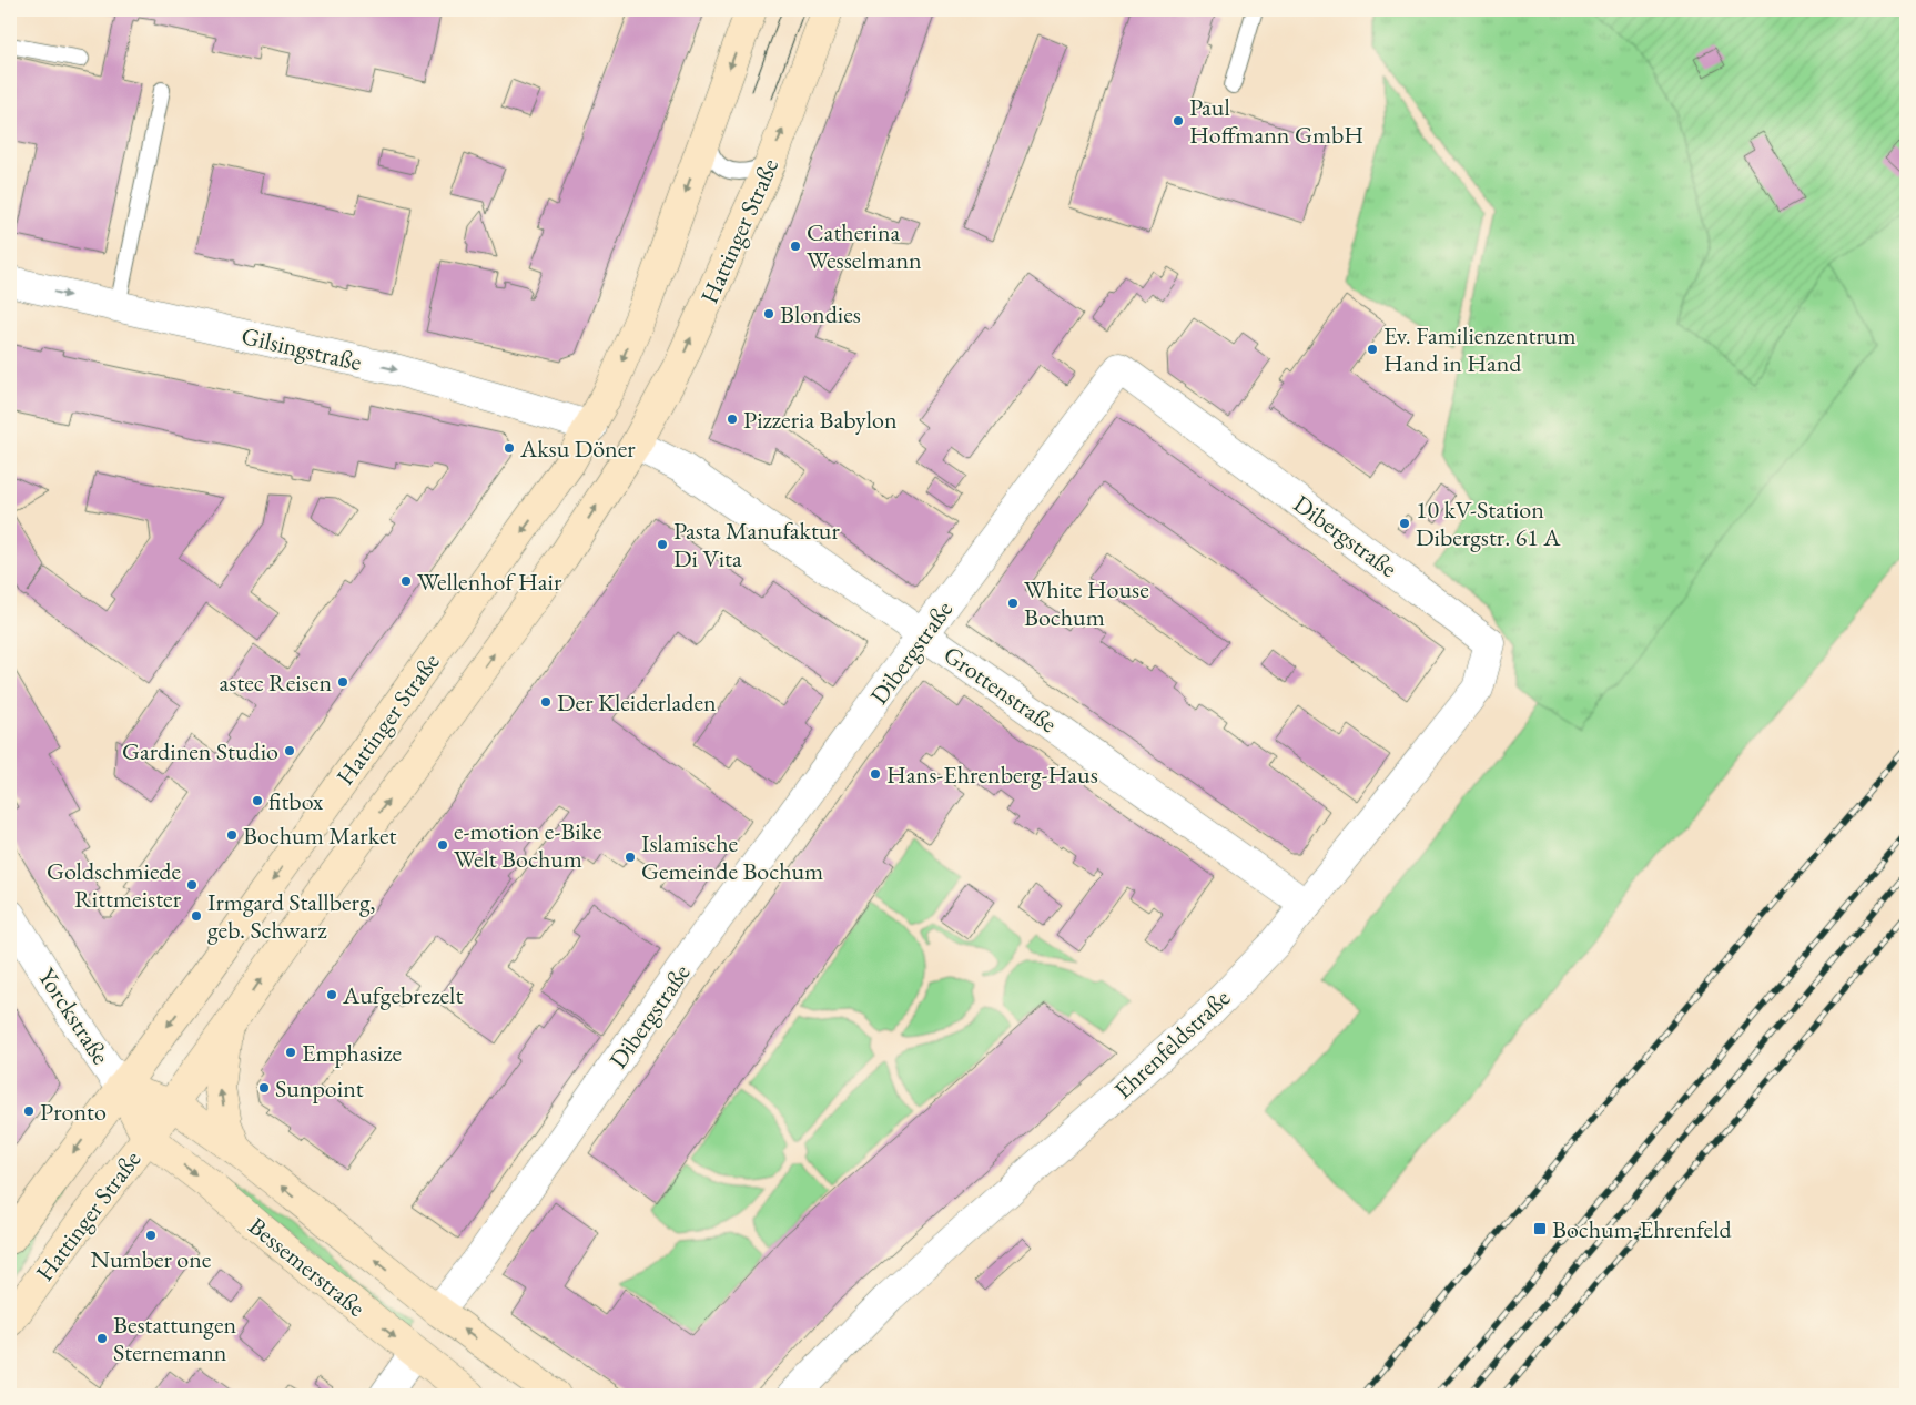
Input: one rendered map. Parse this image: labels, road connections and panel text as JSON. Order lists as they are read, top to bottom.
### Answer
{
  "streets": {
    "main road": ["Hattinger Straße", "Bessemerstraße"],
    "street": [
      "Gilsingstraße",
      "Dibergstraße",
      "Grottenstraße",
      "Yorckstraße",
      "Ehrenfeldstraße"
    ]
  },
  "crossings": [
    ["Hattinger Straße", "Gilsingstraße"],
    ["Hattinger Straße", "Grottenstraße"],
    ["Hattinger Straße", "Yorckstraße"],
    ["Hattinger Straße", "Bessemerstraße"],
    ["Dibergstraße", "Grottenstraße"],
    ["Dibergstraße", "Ehrenfeldstraße"],
    ["Dibergstraße", "Bessemerstraße"],
    ["Grottenstraße", "Ehrenfeldstraße"]
  ],
  "one_way": ["Gilsingstraße"],
  "places": {
    "other": [
      "Paul Hoffmann GmbH",
      "Catherina Wesselmann",
      "Blondies",
      "Ev. Familienzentrum Hand in Hand",
      "Pizzeria Babylon",
      "Aksu Döner",
      "10 kV-Station Dibergstr. 61 A",
      "Pasta Manufaktur Di Vita",
      "Wellenhof Hair",
      "White House Bochum",
      "astec Reisen",
      "Der Kleiderladen",
      "Gardinen Studio",
      "Hans-Ehrenberg-Haus",
      "fitbox",
      "Bochum Market",
      "e-motion e-Bike Welt Bochum",
      "Islamische Gemeinde Bochum",
      "Goldschmiede Rittmeister",
      "Irmgard Stallberg, geb. Schwarz",
      "Aufgebrezelt",
      "Emphasize",
      "Sunpoint",
      "Pronto",
      "Number one",
      "Bestattungen Sternemann"
    ],
    "transit": ["Bochum-Ehrenfeld"]
  }
}
